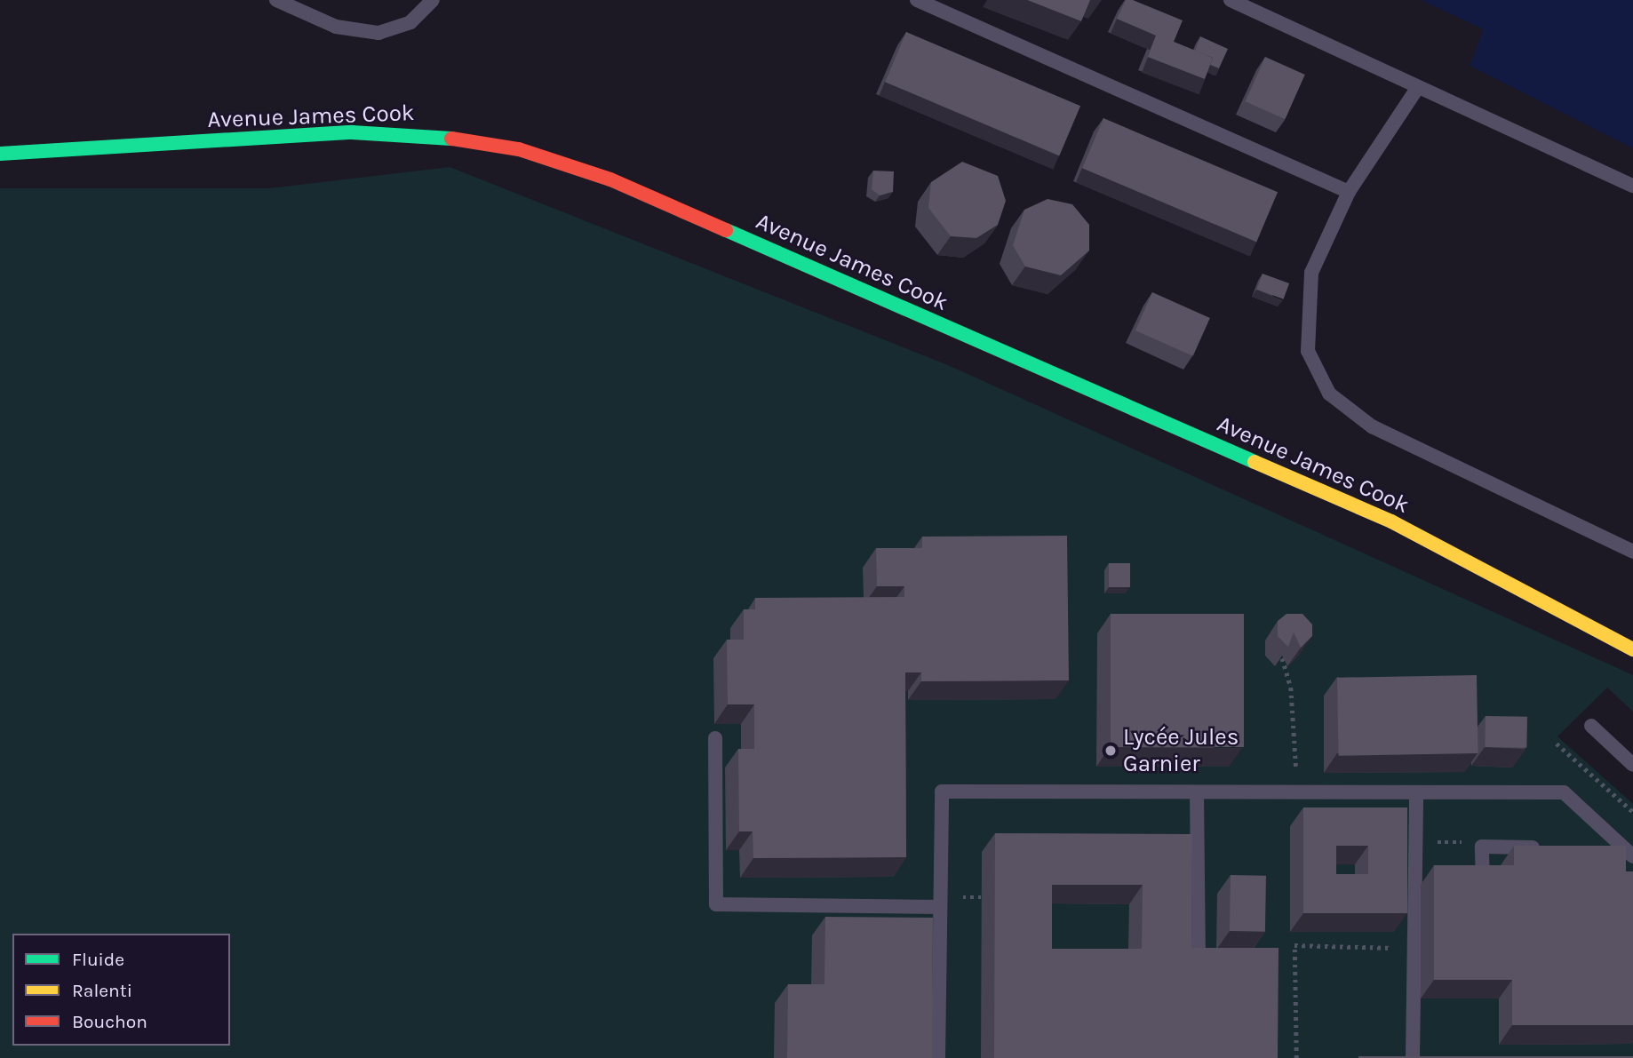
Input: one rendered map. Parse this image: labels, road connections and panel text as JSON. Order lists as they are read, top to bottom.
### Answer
{
  "streets": {
    "main road": ["Avenue James Cook"]
  },
  "places": ["Lycée Jules Garnier"],
  "legend": ["Fluide", "Ralenti", "Bouchon"]
}
